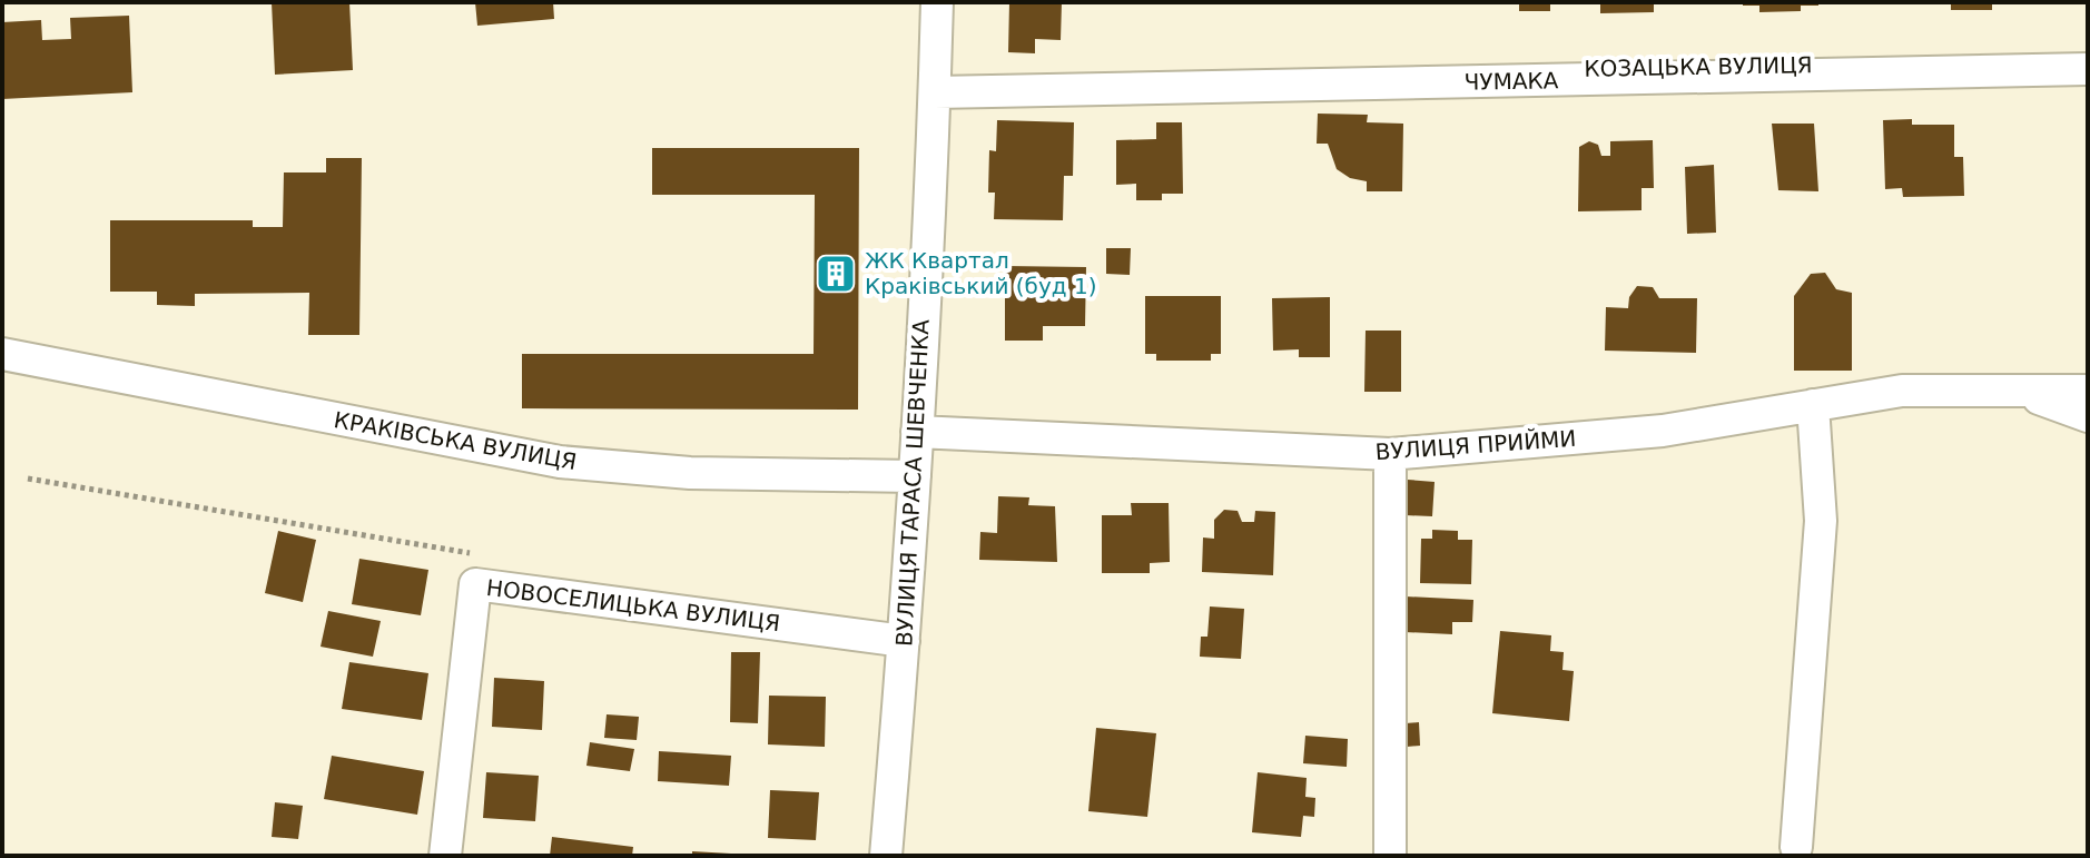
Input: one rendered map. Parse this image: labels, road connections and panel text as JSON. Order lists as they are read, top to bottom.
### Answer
{
  "streets": {
    "street": [
      "КОЗАЦЬКА ВУЛИЦЯ",
      "ЧУМАКА",
      "КРАКІВСЬКА ВУЛИЦЯ",
      "ВУЛИЦЯ ПРИЙМИ",
      "ВУЛИЦЯ ТАРАСА ШЕВЧЕНКА",
      "НОВОСЕЛИЦЬКА ВУЛИЦЯ"
    ]
  },
  "crossings": [
    ["КОЗАЦЬКА ВУЛИЦЯ", "ЧУМАКА"],
    ["КОЗАЦЬКА ВУЛИЦЯ", "ВУЛИЦЯ ТАРАСА ШЕВЧЕНКА"],
    ["ЧУМАКА", "ВУЛИЦЯ ТАРАСА ШЕВЧЕНКА"],
    ["КРАКІВСЬКА ВУЛИЦЯ", "ВУЛИЦЯ ТАРАСА ШЕВЧЕНКА"],
    ["ВУЛИЦЯ ПРИЙМИ", "ВУЛИЦЯ ТАРАСА ШЕВЧЕНКА"],
    ["ВУЛИЦЯ ТАРАСА ШЕВЧЕНКА", "НОВОСЕЛИЦЬКА ВУЛИЦЯ"]
  ],
  "places": {
    "building": ["ЖК Квартал Краківський (буд 1)"]
  }
}
